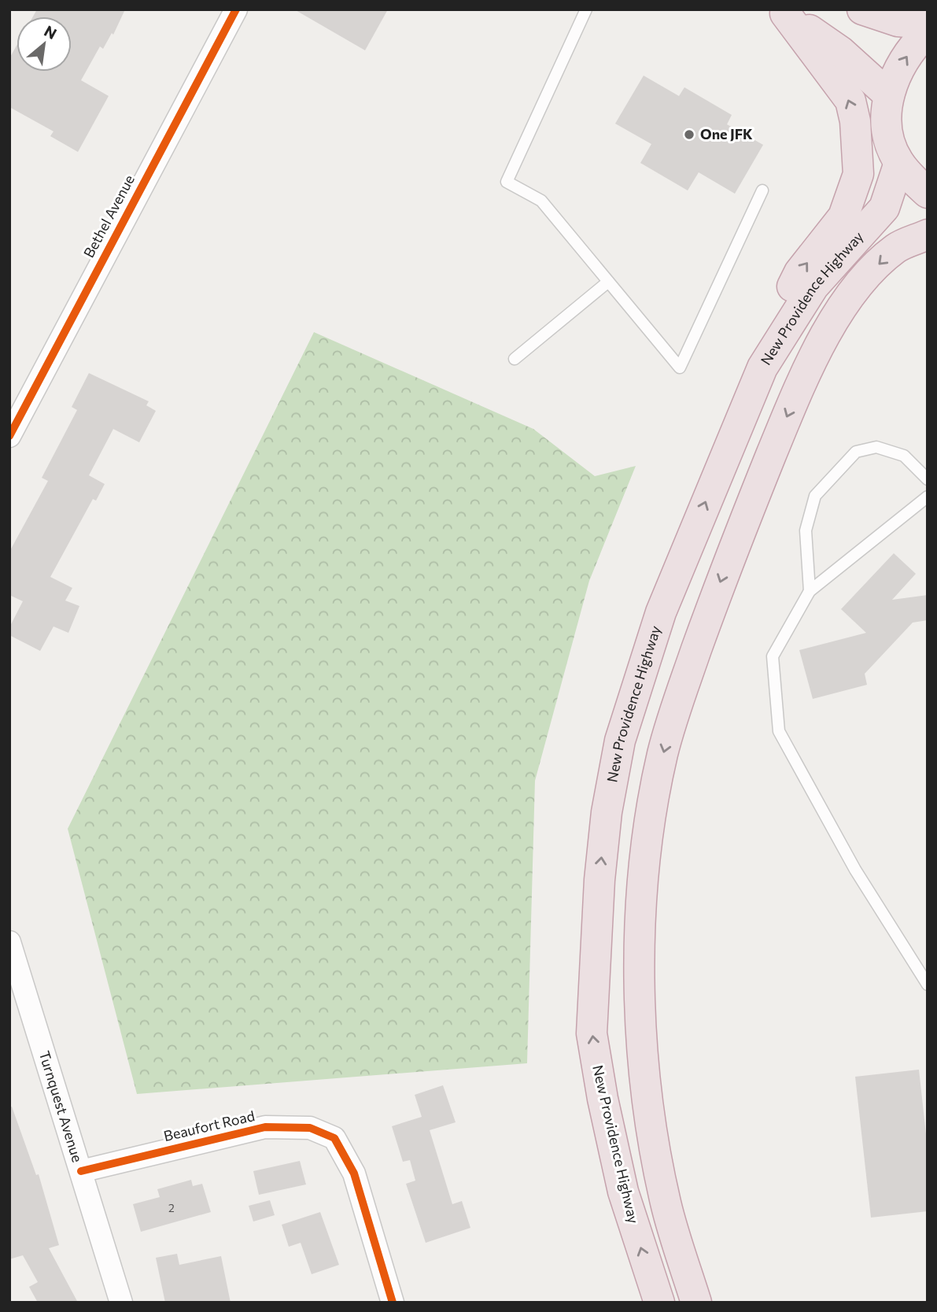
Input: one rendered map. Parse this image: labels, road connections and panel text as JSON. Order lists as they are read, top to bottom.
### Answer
{
  "streets": {
    "highway": ["New Providence Highway"],
    "street": ["Bethel Avenue", "Turnquest Avenue", "Beaufort Road"]
  },
  "crossings": [
    ["Turnquest Avenue", "Beaufort Road"]
  ],
  "places": ["One JFK"],
  "house_numbers": ["2"],
  "north": "top right"
}
